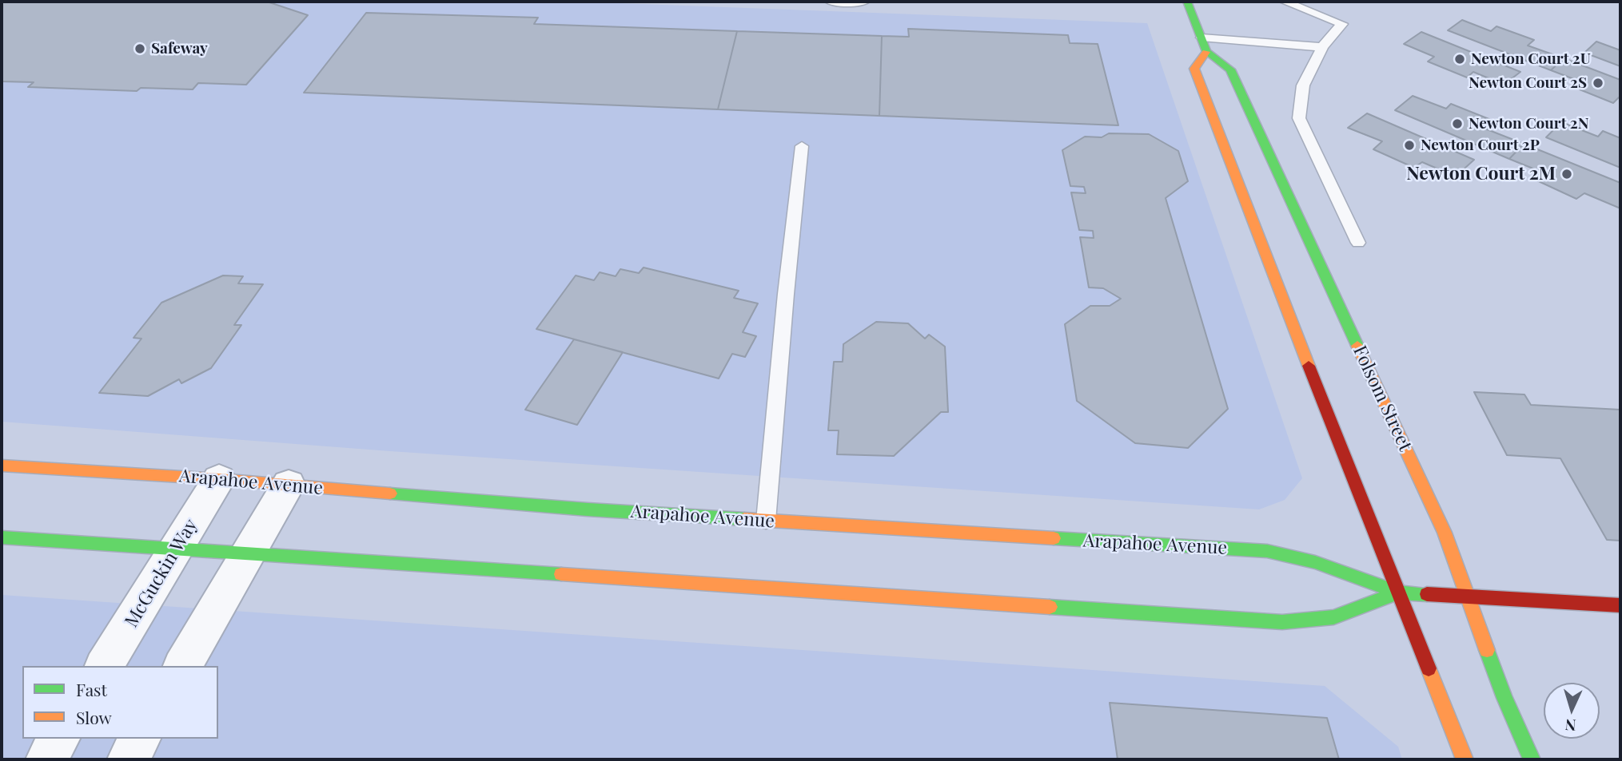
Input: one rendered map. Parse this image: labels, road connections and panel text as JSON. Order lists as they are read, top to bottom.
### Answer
{
  "streets": {
    "main road": ["Folsom Street", "Arapahoe Avenue"],
    "street": ["McGuckin Way"]
  },
  "crossings": [
    ["Folsom Street", "Arapahoe Avenue"],
    ["Arapahoe Avenue", "McGuckin Way"]
  ],
  "places": [
    "Safeway",
    "Newton Court 2U",
    "Newton Court 2S",
    "Newton Court 2N",
    "Newton Court 2P",
    "Newton Court 2M"
  ],
  "legend": ["Fast", "Slow"],
  "north": "bottom"
}
